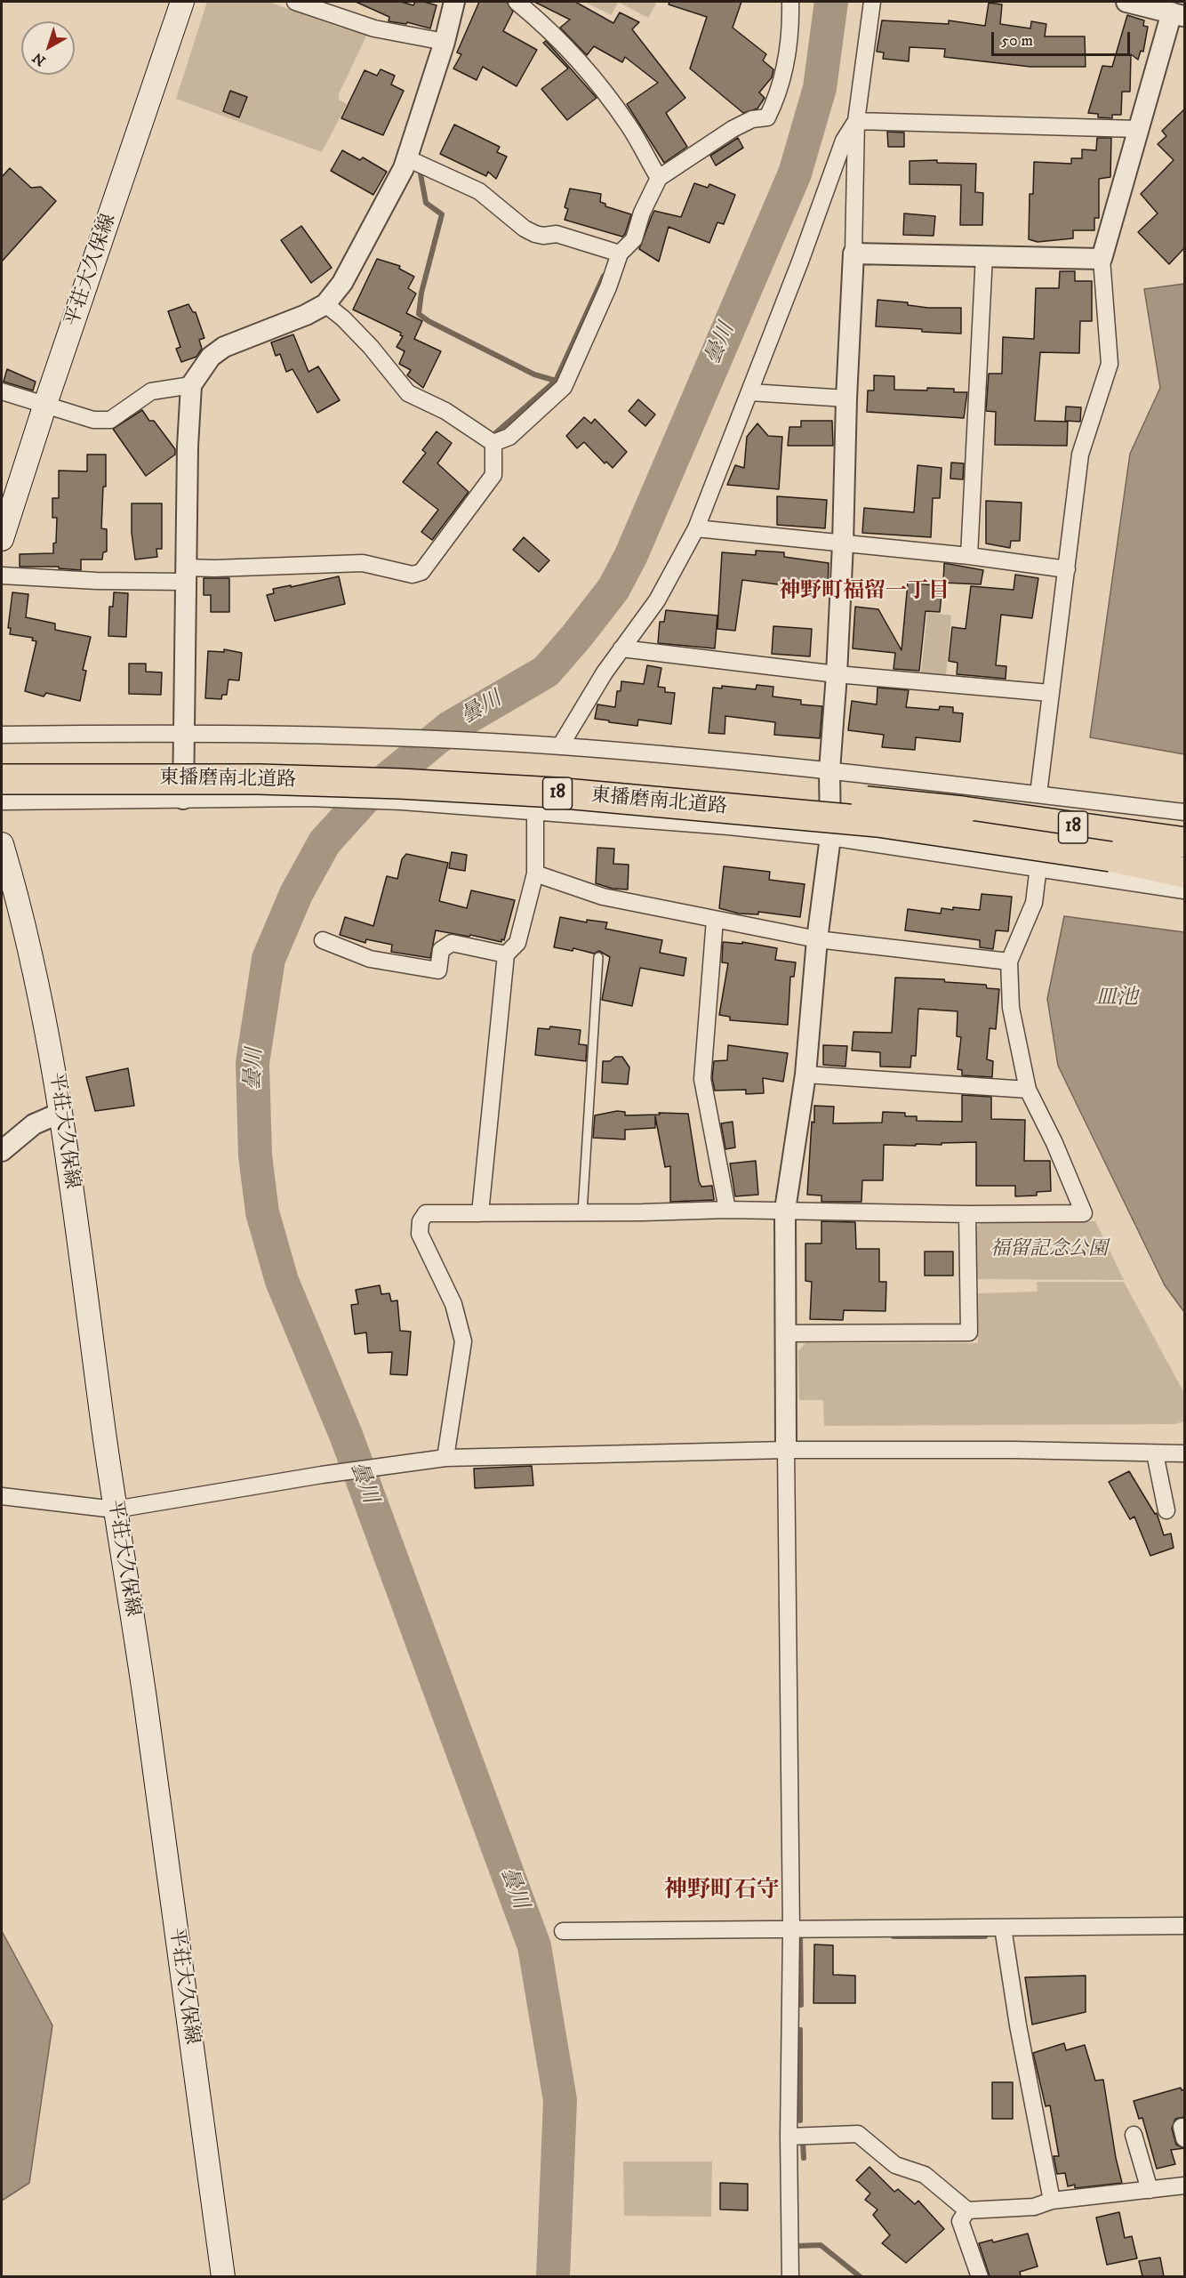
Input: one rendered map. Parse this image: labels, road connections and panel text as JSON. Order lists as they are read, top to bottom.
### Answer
{
  "streets": {
    "highway": ["東播磨南北道路", "18"],
    "main road": ["平荘大久保線"]
  },
  "crossings": [
    ["東播磨南北道路", "18"]
  ],
  "districts": ["神野町福留一丁目", "神野町石守"],
  "water": ["曇川", "皿池"],
  "parks": ["福留記念公園"],
  "scale_bar": "50 m",
  "north": "bottom left"
}
